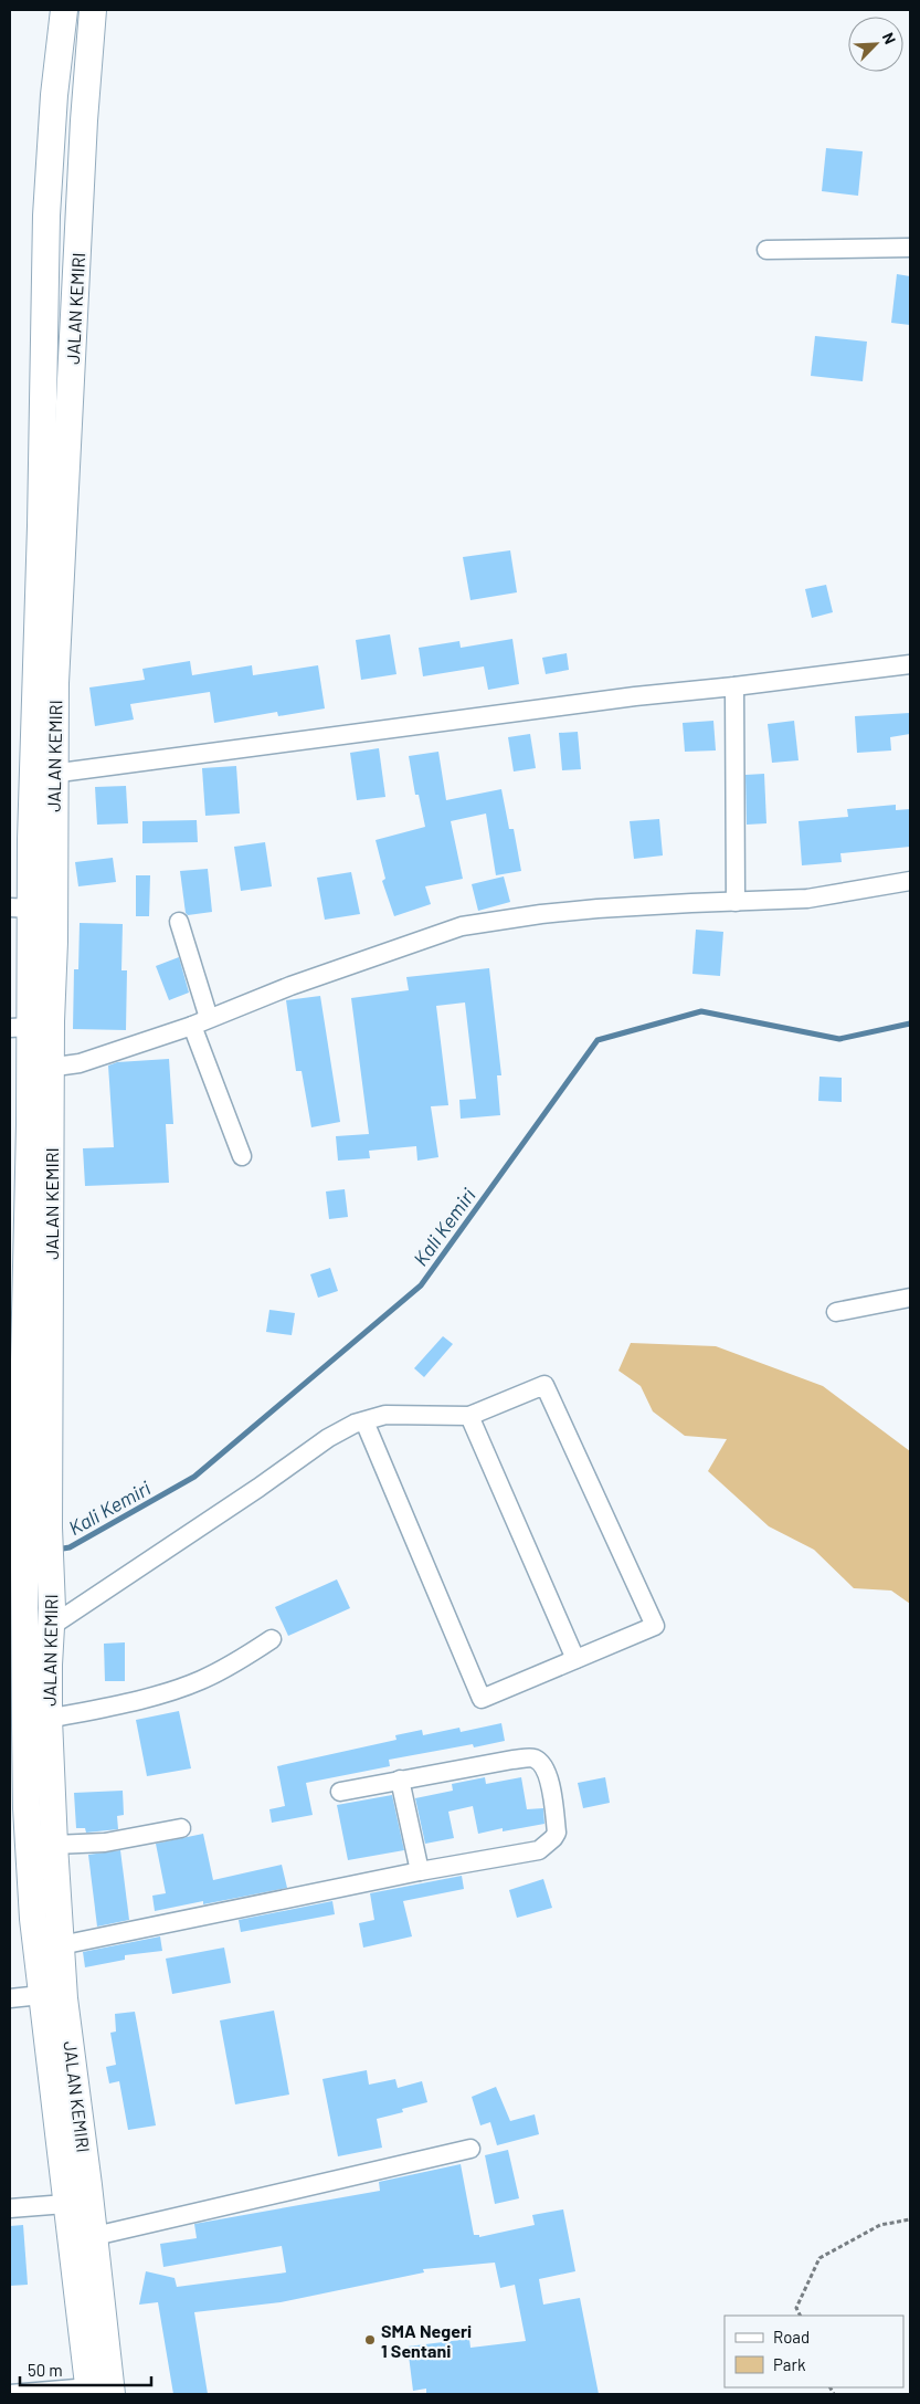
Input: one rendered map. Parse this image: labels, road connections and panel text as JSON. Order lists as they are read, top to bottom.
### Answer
{
  "streets": {
    "highway": ["JALAN KEMIRI"]
  },
  "water": ["Kali Kemiri"],
  "places": ["SMA Negeri 1 Sentani"],
  "legend": ["Road", "Park"],
  "scale_bar": "50 m",
  "north": "top right"
}
